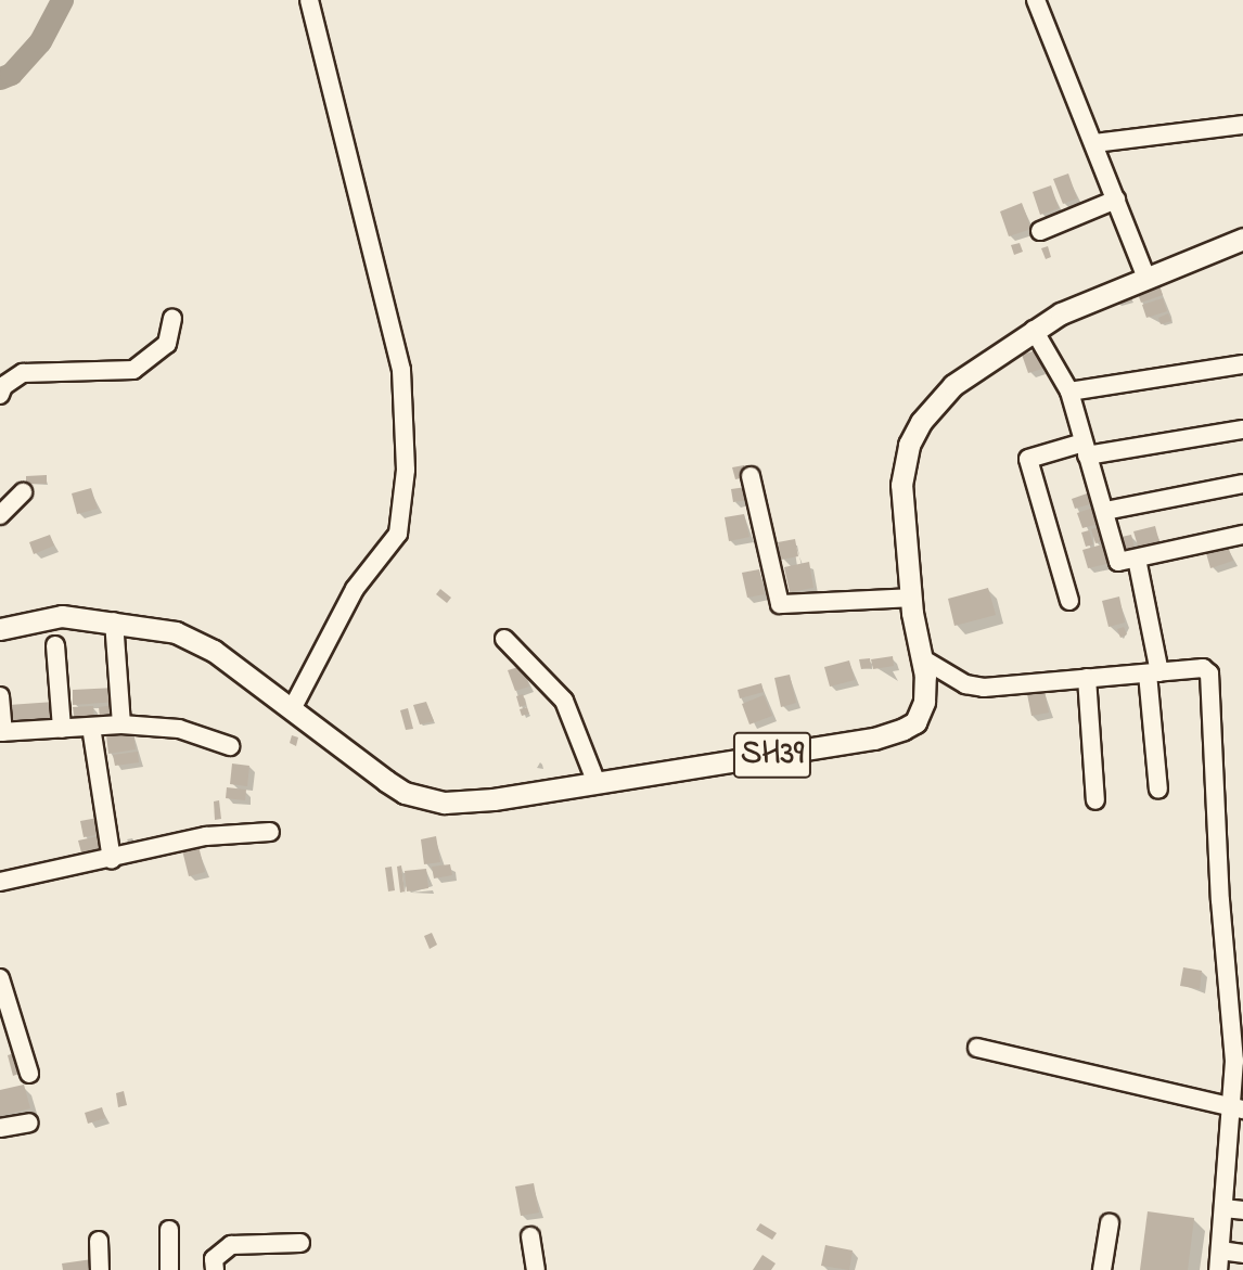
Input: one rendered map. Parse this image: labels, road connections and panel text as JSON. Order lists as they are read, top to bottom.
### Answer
{
  "streets": {
    "main road": ["SH39"]
  }
}
